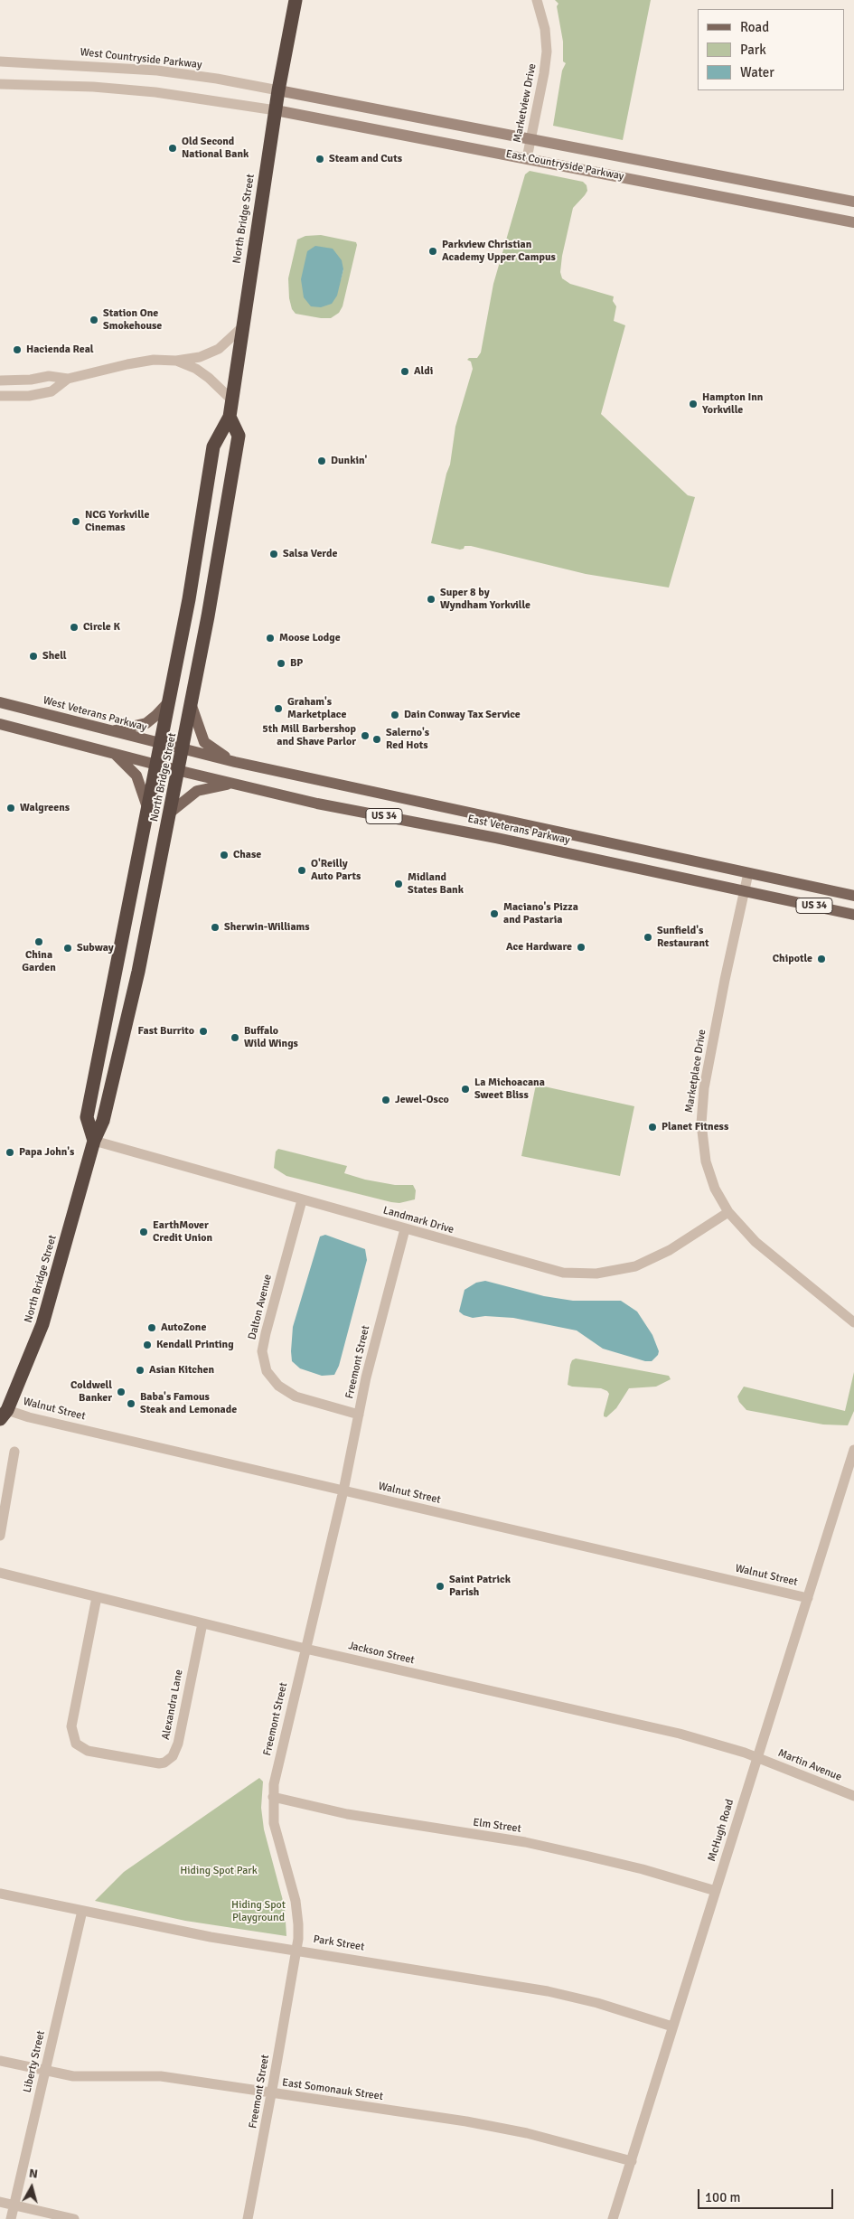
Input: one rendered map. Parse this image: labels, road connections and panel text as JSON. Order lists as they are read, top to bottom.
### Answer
{
  "streets": {
    "highway": ["North Bridge Street"],
    "main road": ["West Veterans Parkway", "US 34", "East Veterans Parkway"],
    "street": [
      "West Countryside Parkway",
      "Marketview Drive",
      "East Countryside Parkway",
      "Marketplace Drive",
      "Landmark Drive",
      "Dalton Avenue",
      "Freemont Street",
      "Walnut Street",
      "Jackson Street",
      "Alexandra Lane",
      "Martin Avenue",
      "Elm Street",
      "McHugh Road",
      "Park Street",
      "Liberty Street",
      "East Somonauk Street"
    ]
  },
  "crossings": [
    ["West Countryside Parkway", "East Countryside Parkway"],
    ["West Countryside Parkway", "North Bridge Street"],
    ["Marketview Drive", "East Countryside Parkway"],
    ["East Countryside Parkway", "North Bridge Street"],
    ["North Bridge Street", "West Veterans Parkway"],
    ["North Bridge Street", "US 34"],
    ["North Bridge Street", "East Veterans Parkway"],
    ["North Bridge Street", "Landmark Drive"],
    ["North Bridge Street", "Walnut Street"],
    ["West Veterans Parkway", "East Veterans Parkway"],
    ["US 34", "East Veterans Parkway"],
    ["East Veterans Parkway", "Marketplace Drive"],
    ["Marketplace Drive", "Landmark Drive"],
    ["Landmark Drive", "Dalton Avenue"],
    ["Landmark Drive", "Freemont Street"],
    ["Dalton Avenue", "Freemont Street"],
    ["Freemont Street", "Walnut Street"],
    ["Freemont Street", "Jackson Street"],
    ["Freemont Street", "Elm Street"],
    ["Freemont Street", "Park Street"],
    ["Freemont Street", "East Somonauk Street"],
    ["Walnut Street", "McHugh Road"],
    ["Jackson Street", "Alexandra Lane"],
    ["Jackson Street", "Martin Avenue"],
    ["Jackson Street", "McHugh Road"],
    ["Martin Avenue", "McHugh Road"],
    ["Elm Street", "McHugh Road"],
    ["McHugh Road", "Park Street"],
    ["McHugh Road", "East Somonauk Street"],
    ["Park Street", "Liberty Street"],
    ["Liberty Street", "East Somonauk Street"]
  ],
  "parks": ["Hiding Spot Park", "Hiding Spot Playground"],
  "places": [
    "Old Second National Bank",
    "Steam and Cuts",
    "Parkview Christian Academy Upper Campus",
    "Station One Smokehouse",
    "Hacienda Real",
    "Aldi",
    "Hampton Inn Yorkville",
    "Dunkin'",
    "NCG Yorkville Cinemas",
    "Salsa Verde",
    "Super 8 by Wyndham Yorkville",
    "Circle K",
    "Moose Lodge",
    "Shell",
    "BP",
    "Graham's Marketplace",
    "Dain Conway Tax Service",
    "5th Mill Barbershop and Shave Parlor",
    "Salerno's Red Hots",
    "Walgreens",
    "Chase",
    "O'Reilly Auto Parts",
    "Midland States Bank",
    "Maciano's Pizza and Pastaria",
    "Sherwin-Williams",
    "Sunfield's Restaurant",
    "China Garden",
    "Ace Hardware",
    "Subway",
    "Chipotle",
    "Fast Burrito",
    "Buffalo Wild Wings",
    "La Michoacana Sweet Bliss",
    "Jewel-Osco",
    "Planet Fitness",
    "Papa John's",
    "EarthMover Credit Union",
    "AutoZone",
    "Kendall Printing",
    "Asian Kitchen",
    "Coldwell Banker",
    "Baba's Famous Steak and Lemonade",
    "Saint Patrick Parish"
  ],
  "legend": ["Road", "Park", "Water"],
  "scale_bar": "100 m",
  "north": "top"
}
